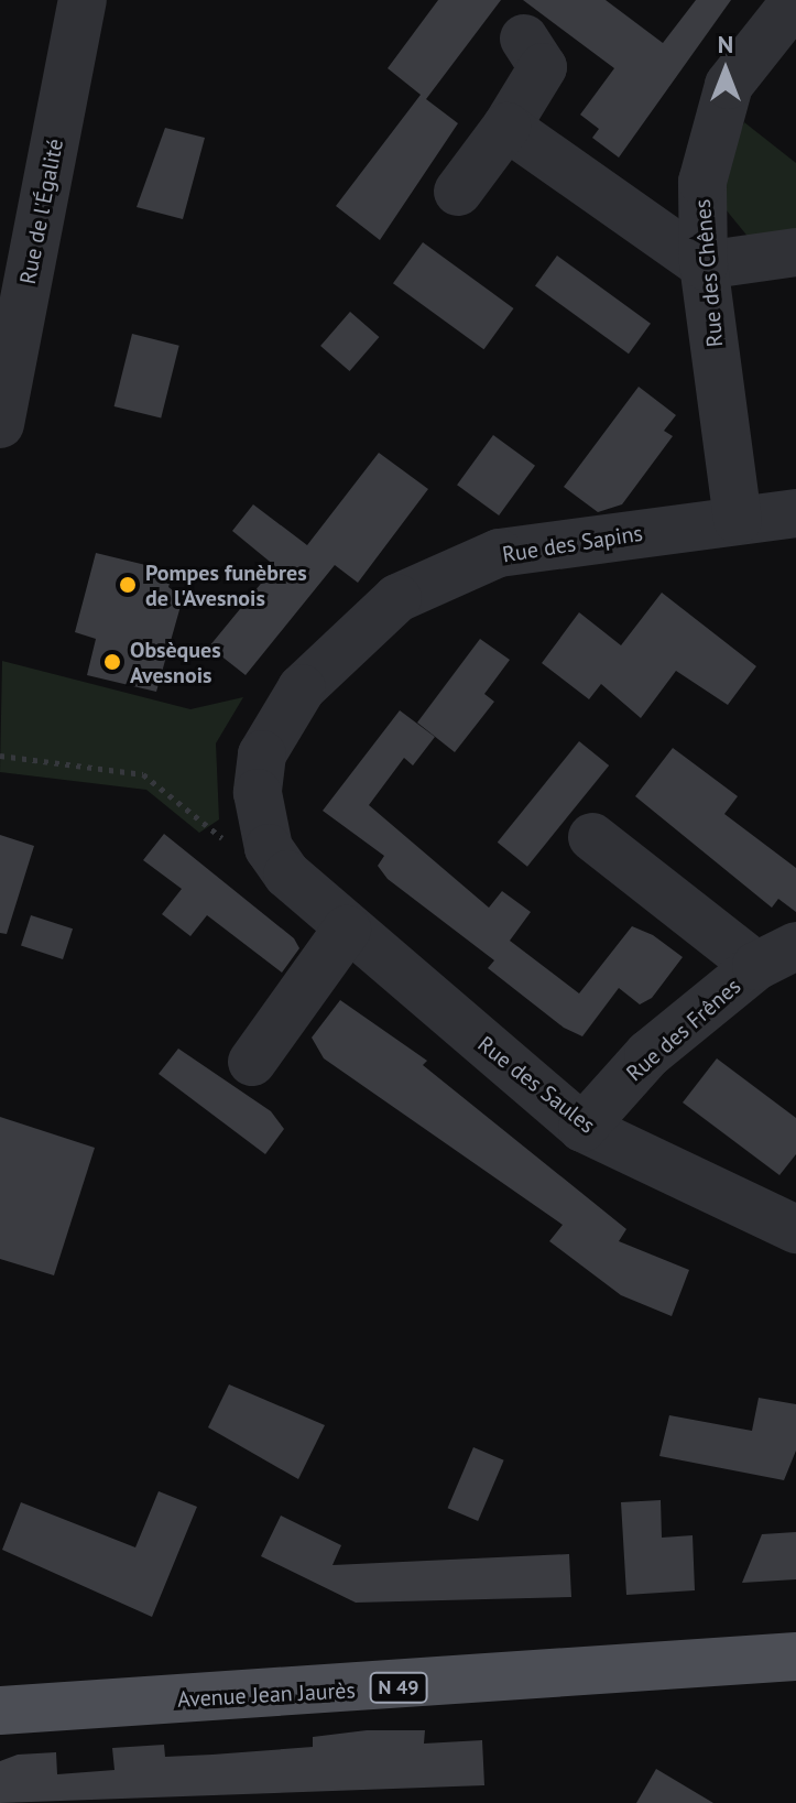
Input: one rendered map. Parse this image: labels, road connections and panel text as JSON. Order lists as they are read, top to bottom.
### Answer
{
  "streets": {
    "main road": ["N 49", "Avenue Jean Jaurès"],
    "street": [
      "Rue de l'Égalité",
      "Rue des Chênes",
      "Rue des Sapins",
      "Rue des Frênes",
      "Rue des Saules"
    ]
  },
  "crossings": [
    ["Rue des Chênes", "Rue des Sapins"],
    ["Rue des Sapins", "Rue des Saules"],
    ["Rue des Frênes", "Rue des Saules"]
  ],
  "places": ["Pompes funèbres de l'Avesnois", "Obsèques Avesnois"],
  "north": "top"
}
